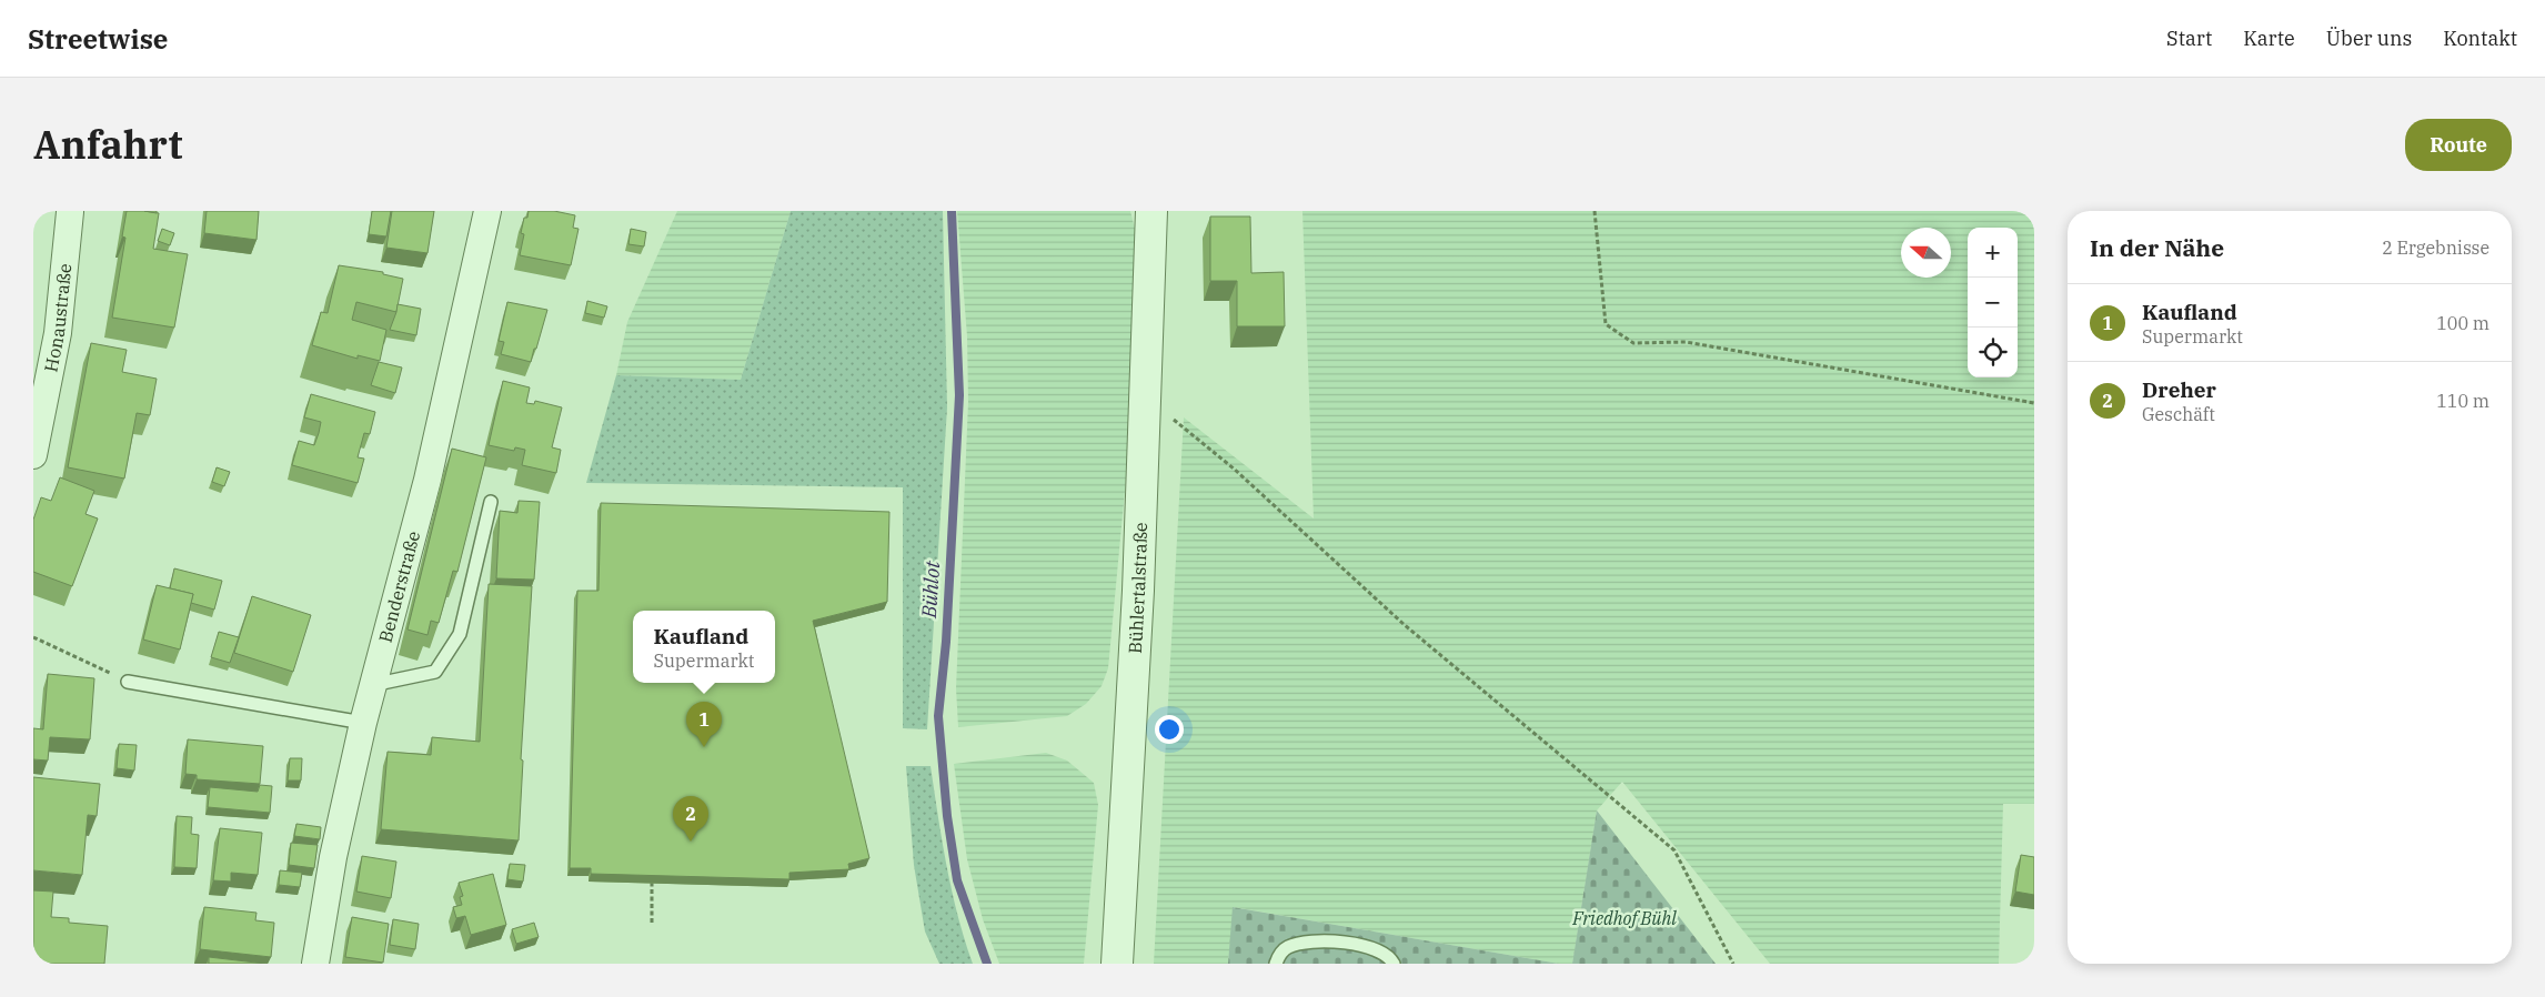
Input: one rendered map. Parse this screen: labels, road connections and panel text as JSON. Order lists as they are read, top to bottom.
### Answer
{
  "streets": {
    "street": ["Honaustraße", "Benderstraße", "Bühlertalstraße"]
  },
  "water": ["Bühlot"],
  "parks": ["Friedhof Bühl"],
  "north": "left",
  "page": {
    "header": "Streetwise",
    "nav": [
      "Start",
      "Karte",
      "Über uns",
      "Kontakt"
    ],
    "title": "Anfahrt",
    "buttons": "Route",
    "heading": ["In der Nähe", "2 Ergebnisse"],
    "map_buttons": ["+", "−"],
    "list": [
      {
        "mark": "1",
        "name": "Kaufland",
        "note": "Supermarkt",
        "value": "100 m"
      },
      {
        "mark": "2",
        "name": "Dreher",
        "note": "Geschäft",
        "value": "110 m"
      }
    ],
    "popup": ["Kaufland", "Supermarkt"],
    "pins": ["1", "2"]
  }
}
